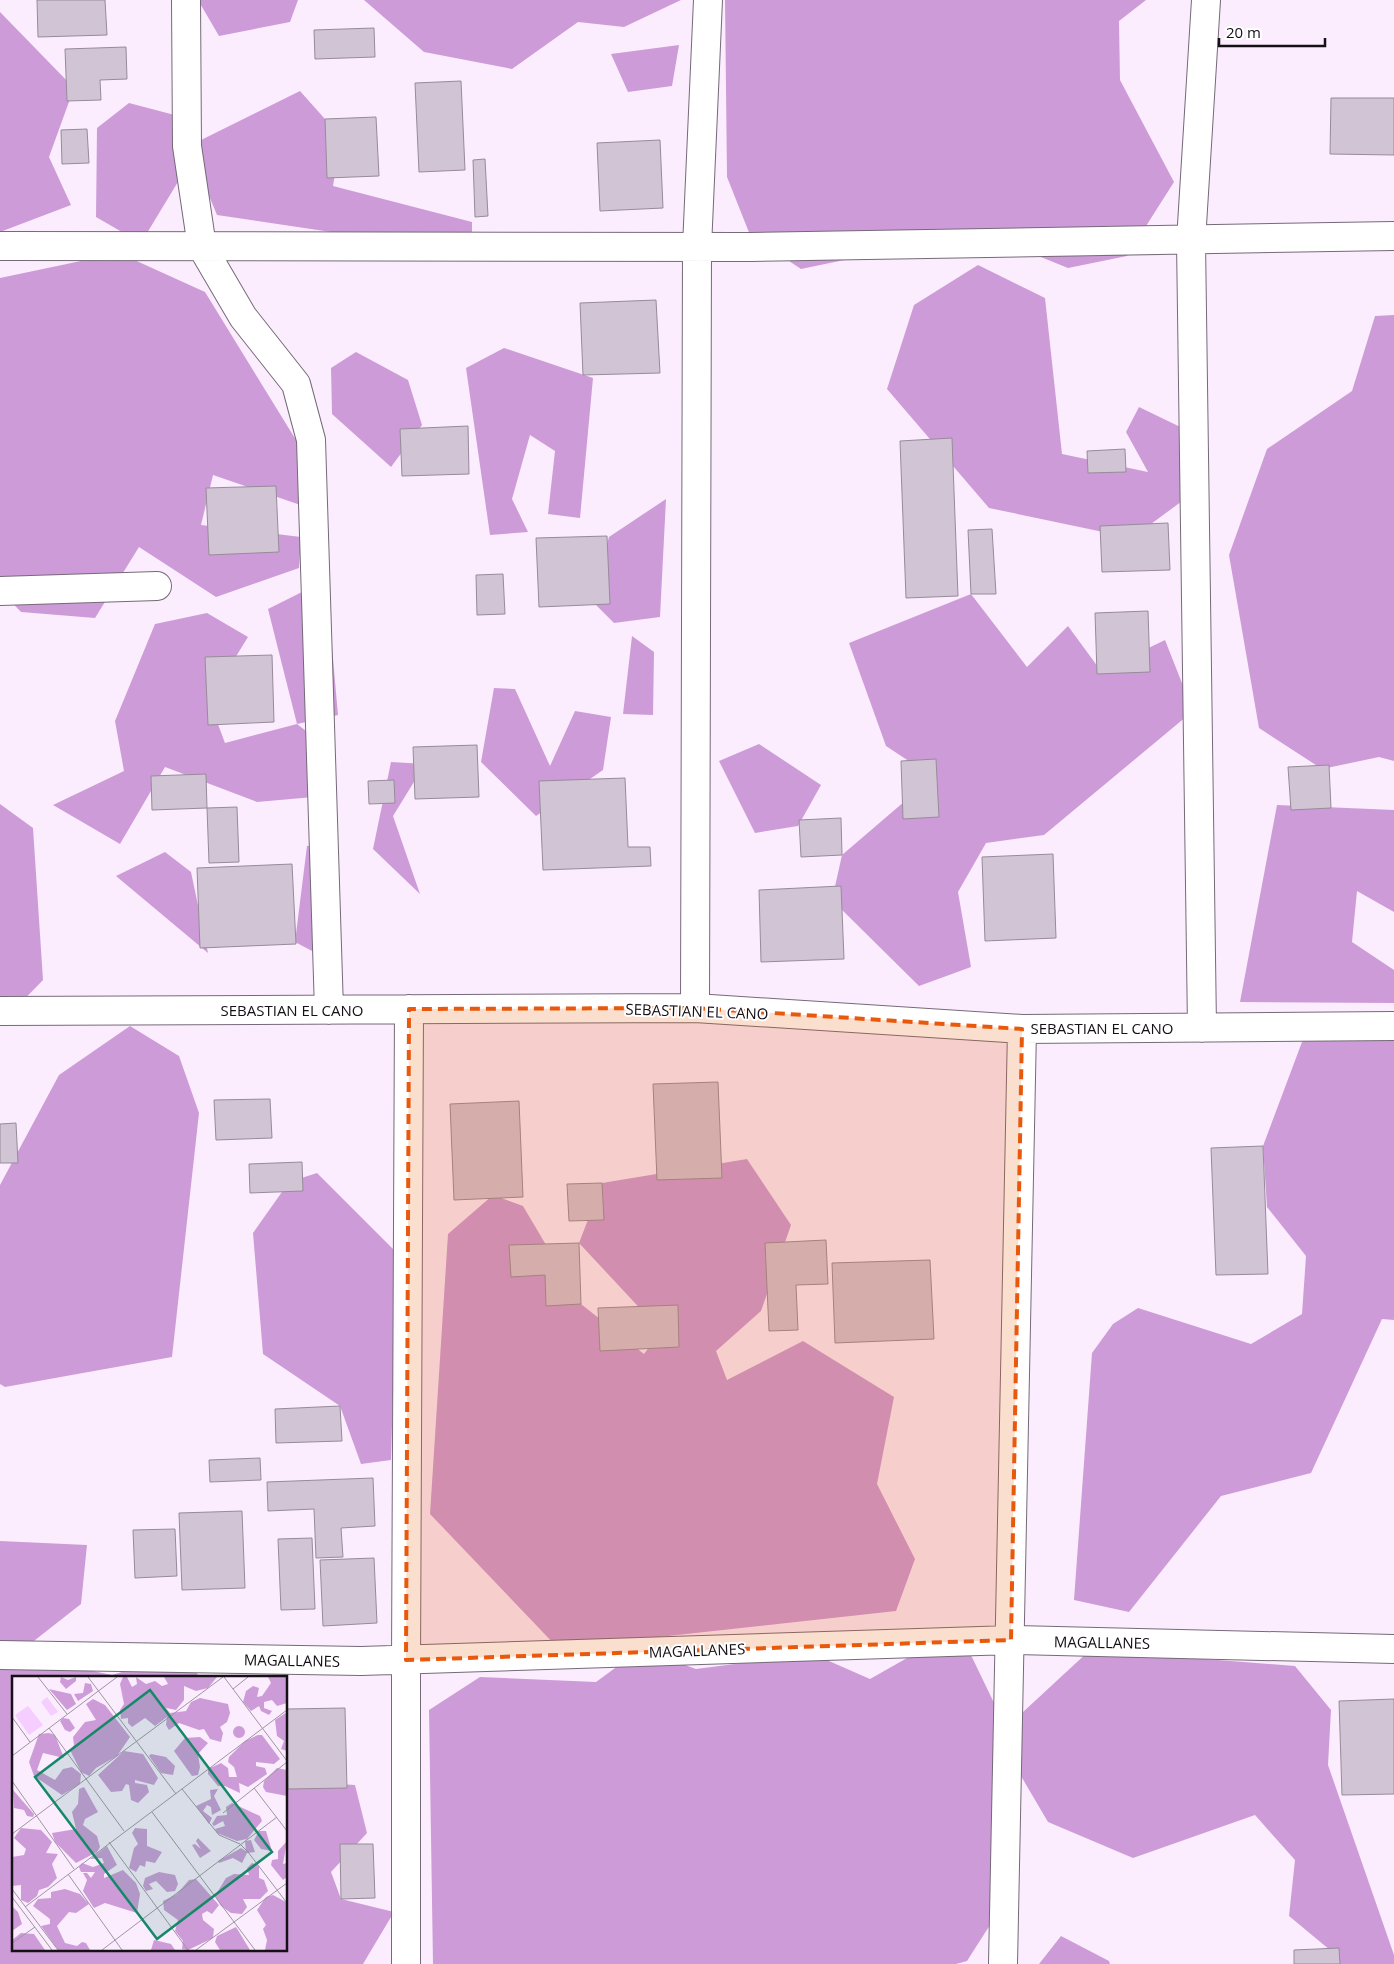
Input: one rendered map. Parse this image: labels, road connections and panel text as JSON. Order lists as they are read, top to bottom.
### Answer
{
  "streets": {
    "street": ["SEBASTIAN EL CANO", "MAGALLANES"]
  },
  "scale_bar": "20 m"
}
